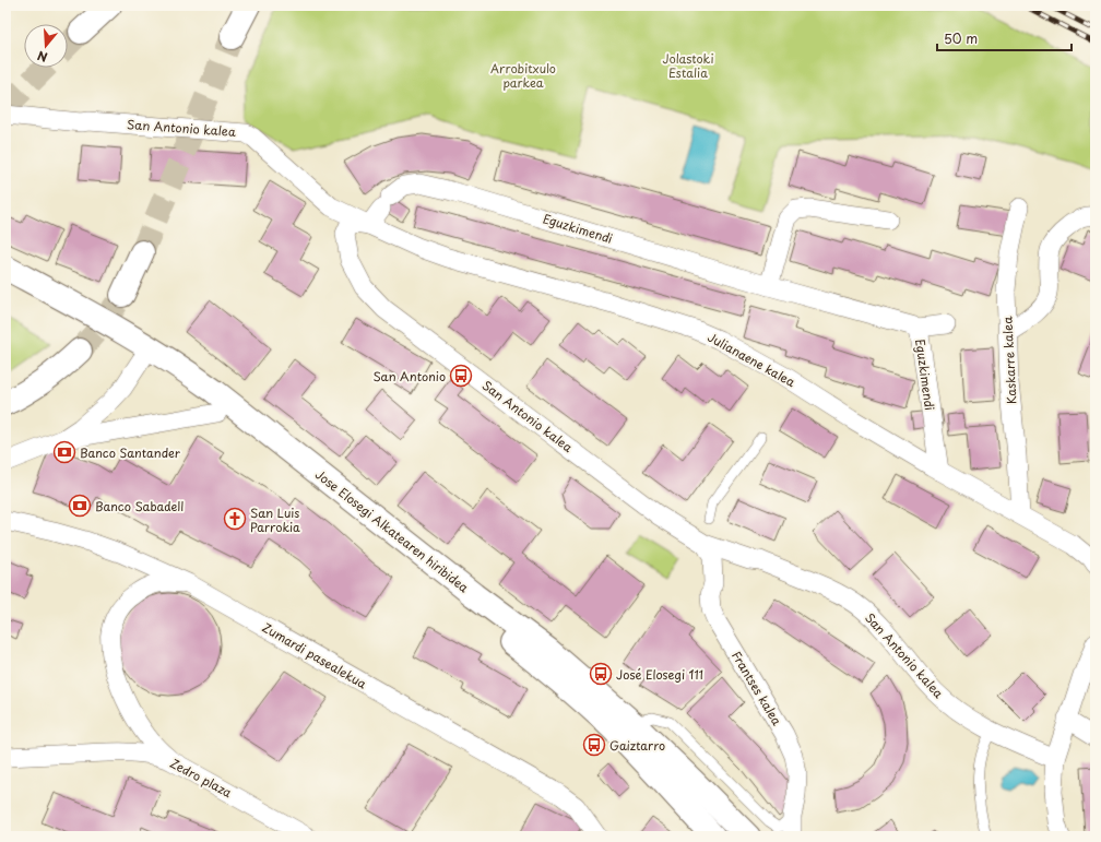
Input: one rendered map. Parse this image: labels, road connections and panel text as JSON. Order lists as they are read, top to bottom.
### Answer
{
  "streets": {
    "main road": ["Jose Elosegi Alkatearen hiribidea"],
    "street": [
      "San Antonio kalea",
      "Eguzkimendi",
      "Julianaene kalea",
      "Kaskarre kalea",
      "Zumardi pasealekua",
      "Frantses kalea",
      "Zedro plaza"
    ]
  },
  "crossings": [
    ["San Antonio kalea", "Eguzkimendi"],
    ["San Antonio kalea", "Julianaene kalea"],
    ["San Antonio kalea", "Frantses kalea"],
    ["Eguzkimendi", "Julianaene kalea"],
    ["Julianaene kalea", "Kaskarre kalea"]
  ],
  "parks": ["Jolastoki Estalia", "Arrobitxulo parkea"],
  "places": {
    "bus stop": ["San Antonio", "José Elosegi 111", "Gaiztarro"],
    "bank": ["Banco Santander", "Banco Sabadell"],
    "church": ["San Luis Parrokia"]
  },
  "scale_bar": "50 m",
  "north": "bottom"
}
